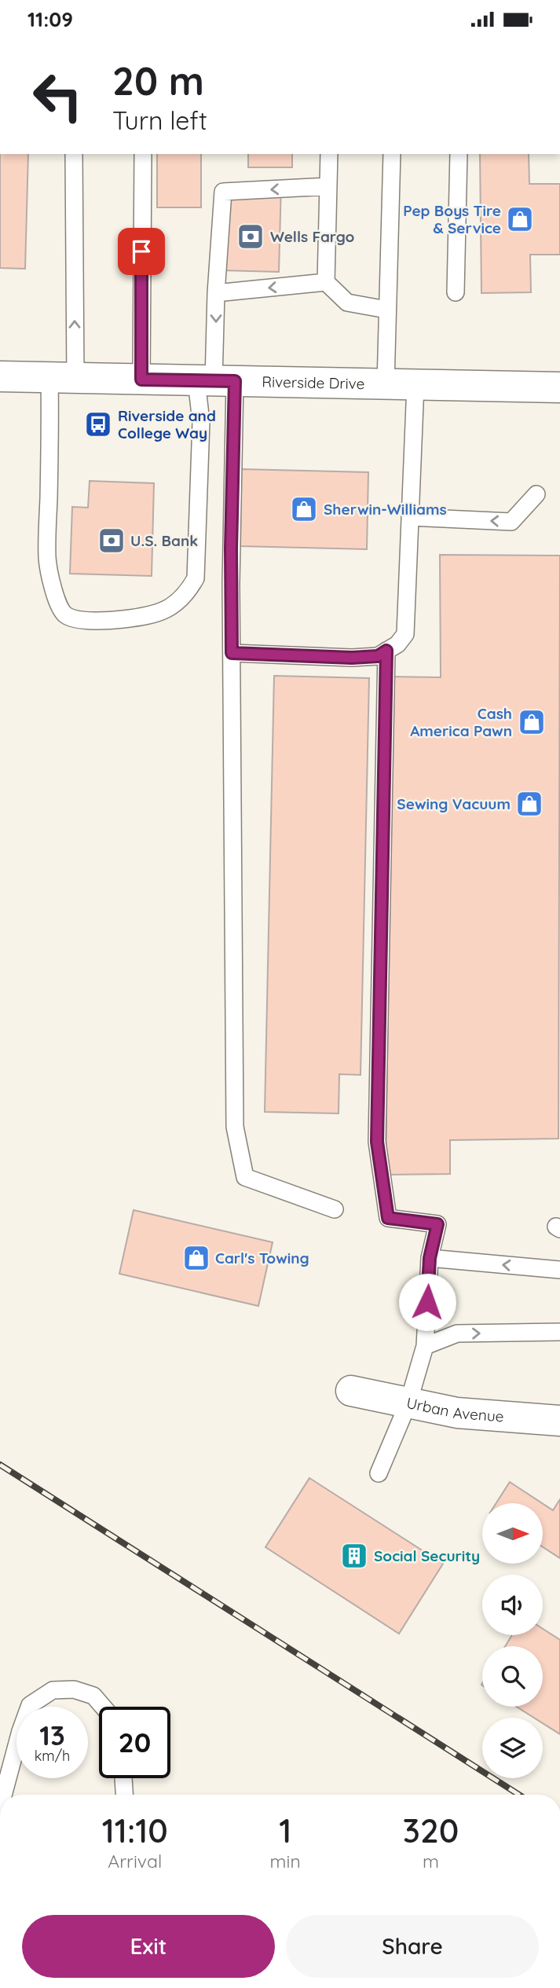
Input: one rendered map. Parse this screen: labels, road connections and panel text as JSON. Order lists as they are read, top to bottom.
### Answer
{
  "streets": {
    "main road": ["Riverside Drive", "Urban Avenue"]
  },
  "places": {
    "shop": [
      "Pep Boys Tire & Service",
      "Sherwin-Williams",
      "Cash America Pawn",
      "Sewing Vacuum",
      "Carl's Towing"
    ],
    "bank": ["Wells Fargo", "U.S. Bank"],
    "bus stop": ["Riverside and College Way"],
    "building": ["Social Security"]
  },
  "north": "right",
  "page": {
    "status": "11:09",
    "turn": ["20 m", "Turn left"],
    "speed": "13 km/h",
    "limit": "20",
    "eta": [
      "11:10",
      "Arrival",
      "1",
      "min",
      "320",
      "m"
    ],
    "buttons": ["Exit", "Share"]
  }
}
